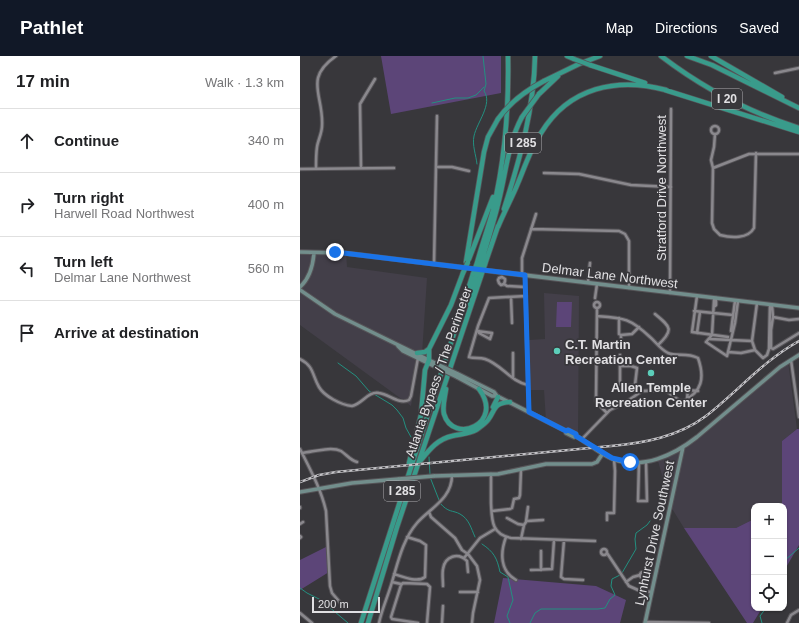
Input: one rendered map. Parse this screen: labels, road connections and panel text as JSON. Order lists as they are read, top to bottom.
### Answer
{
  "streets": {
    "highway": ["I 20", "I 285", "Atlanta Bypass / The Perimeter"],
    "street": ["Stratford Drive Northwest", "Delmar Lane Northwest", "Lynhurst Drive Southwest"]
  },
  "crossings": [
    ["Stratford Drive Northwest", "Delmar Lane Northwest"]
  ],
  "places": ["C.T. Martin Recreation Center", "Allen Temple Recreation Center"],
  "scale_bar": "200 m",
  "page": {
    "header": "Pathlet",
    "nav": ["Map", "Directions", "Saved"],
    "heading": ["17 min", "Walk · 1.3 km"],
    "list": [
      ["Continue", "340 m"],
      ["Turn right", "Harwell Road Northwest", "400 m"],
      ["Turn left", "Delmar Lane Northwest", "560 m"],
      "Arrive at destination"
    ],
    "map_buttons": ["+", "−"],
    "scale": "200 m"
  }
}
